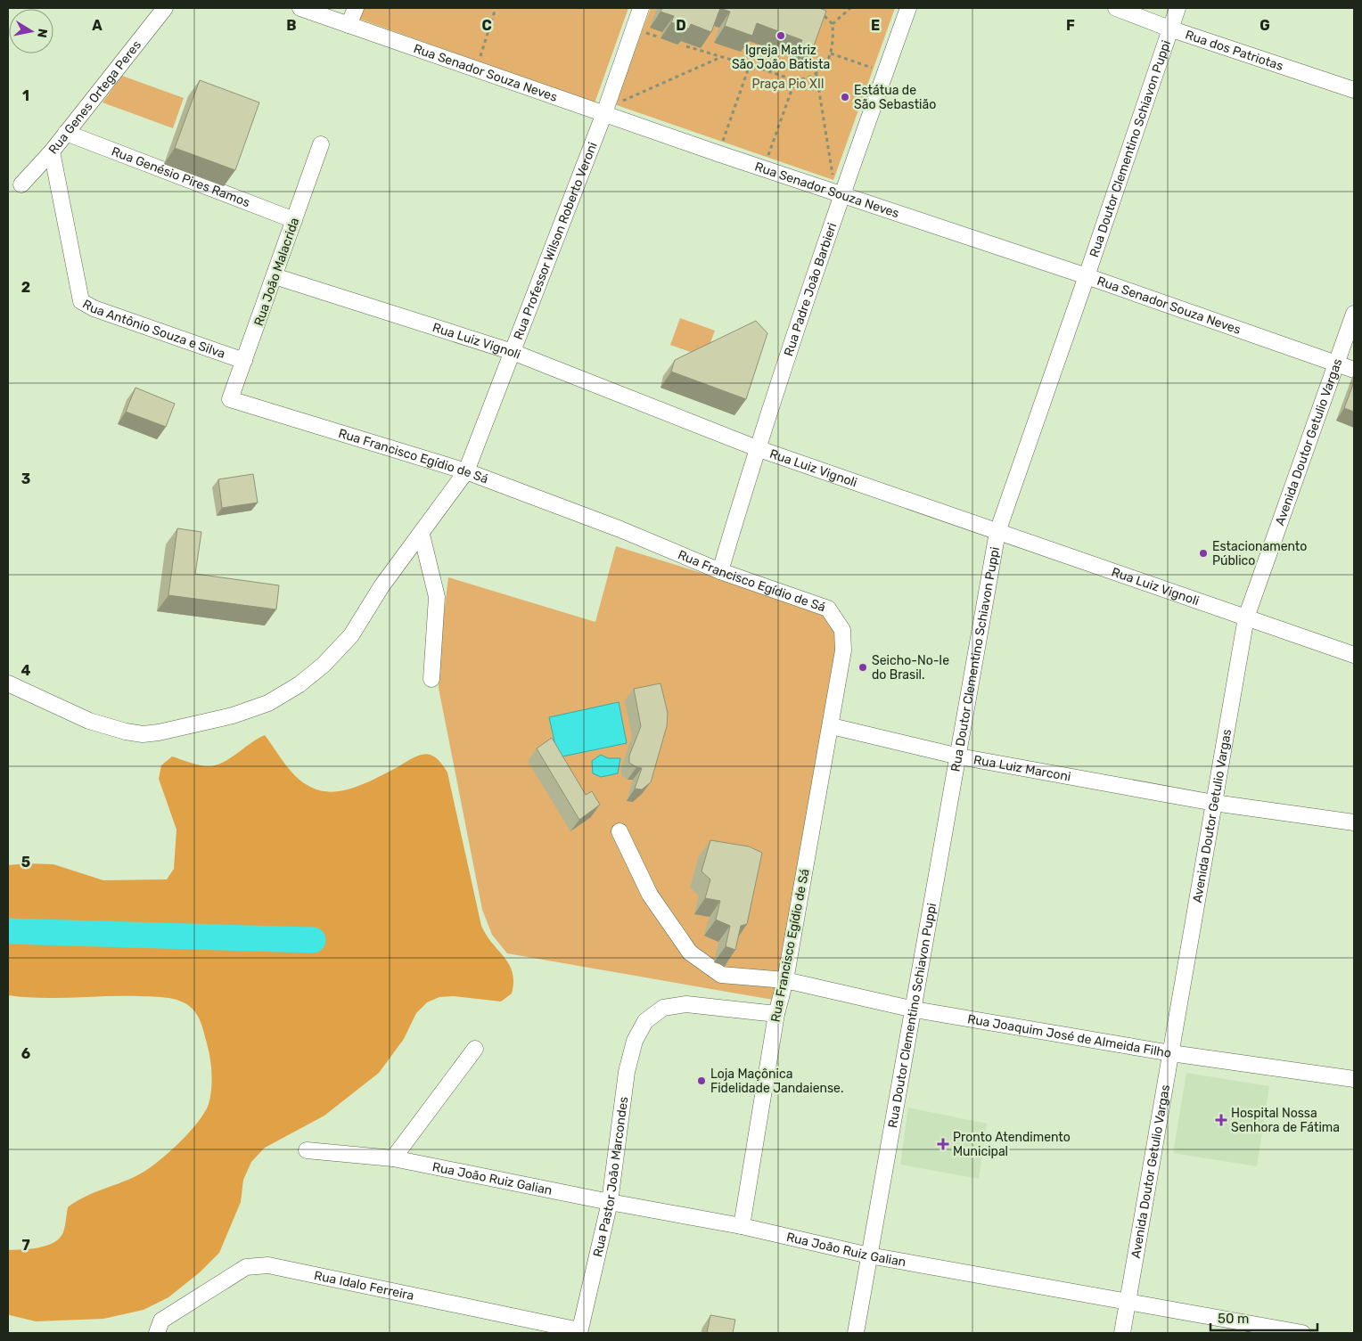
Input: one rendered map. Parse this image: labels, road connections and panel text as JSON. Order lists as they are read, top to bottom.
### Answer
{
  "streets": {
    "street": [
      "Rua dos Patriotas",
      "Rua Senador Souza Neves",
      "Rua Genes Ortega Peres",
      "Rua Doutor Clementino Schiavon Puppi",
      "Rua Genésio Pires Ramos",
      "Rua Professor Wilson Roberto Veroni",
      "Rua João Malacrida",
      "Rua Padre João Barbieri",
      "Rua Antônio Souza e Silva",
      "Rua Luiz Vignoli",
      "Avenida Doutor Getulio Vargas",
      "Rua Francisco Egídio de Sá",
      "Rua Luiz Marconi",
      "Rua Joaquim José de Almeida Filho",
      "Rua Pastor João Marcondes",
      "Rua João Ruiz Galian",
      "Rua Idalo Ferreira"
    ]
  },
  "crossings": [
    ["Rua dos Patriotas", "Rua Doutor Clementino Schiavon Puppi"],
    ["Rua Senador Souza Neves", "Rua Doutor Clementino Schiavon Puppi"],
    ["Rua Senador Souza Neves", "Rua Professor Wilson Roberto Veroni"],
    ["Rua Senador Souza Neves", "Rua Padre João Barbieri"],
    ["Rua Senador Souza Neves", "Avenida Doutor Getulio Vargas"],
    ["Rua Genes Ortega Peres", "Rua Genésio Pires Ramos"],
    ["Rua Genes Ortega Peres", "Rua Antônio Souza e Silva"],
    ["Rua Doutor Clementino Schiavon Puppi", "Rua Luiz Vignoli"],
    ["Rua Doutor Clementino Schiavon Puppi", "Rua Luiz Marconi"],
    ["Rua Doutor Clementino Schiavon Puppi", "Rua Joaquim José de Almeida Filho"],
    ["Rua Doutor Clementino Schiavon Puppi", "Rua João Ruiz Galian"],
    ["Rua Genésio Pires Ramos", "Rua João Malacrida"],
    ["Rua Professor Wilson Roberto Veroni", "Rua Luiz Vignoli"],
    ["Rua Professor Wilson Roberto Veroni", "Rua Francisco Egídio de Sá"],
    ["Rua João Malacrida", "Rua Antônio Souza e Silva"],
    ["Rua João Malacrida", "Rua Luiz Vignoli"],
    ["Rua João Malacrida", "Rua Francisco Egídio de Sá"],
    ["Rua Padre João Barbieri", "Rua Luiz Vignoli"],
    ["Rua Padre João Barbieri", "Rua Francisco Egídio de Sá"],
    ["Rua Luiz Vignoli", "Avenida Doutor Getulio Vargas"],
    ["Avenida Doutor Getulio Vargas", "Rua Luiz Marconi"],
    ["Avenida Doutor Getulio Vargas", "Rua Joaquim José de Almeida Filho"],
    ["Avenida Doutor Getulio Vargas", "Rua João Ruiz Galian"],
    ["Rua Francisco Egídio de Sá", "Rua Luiz Marconi"],
    ["Rua Francisco Egídio de Sá", "Rua Joaquim José de Almeida Filho"],
    ["Rua Francisco Egídio de Sá", "Rua Pastor João Marcondes"],
    ["Rua Francisco Egídio de Sá", "Rua João Ruiz Galian"],
    ["Rua Pastor João Marcondes", "Rua João Ruiz Galian"],
    ["Rua Pastor João Marcondes", "Rua Idalo Ferreira"]
  ],
  "parks": ["Praça Pio XII"],
  "places": {
    "other": [
      "Igreja Matriz São João Batista",
      "Estátua de São Sebastião",
      "Estacionamento Público",
      "Seicho-No-Ie do Brasil.",
      "Loja Maçônica Fidelidade Jandaiense."
    ],
    "health": ["Hospital Nossa Senhora de Fátima", "Pronto Atendimento Municipal"]
  },
  "scale_bar": "50 m",
  "north": "right",
  "grid": {
    "columns": [
      "A",
      "B",
      "C",
      "D",
      "E",
      "F",
      "G"
    ],
    "rows": [
      "1",
      "2",
      "3",
      "4",
      "5",
      "6",
      "7"
    ]
  }
}
